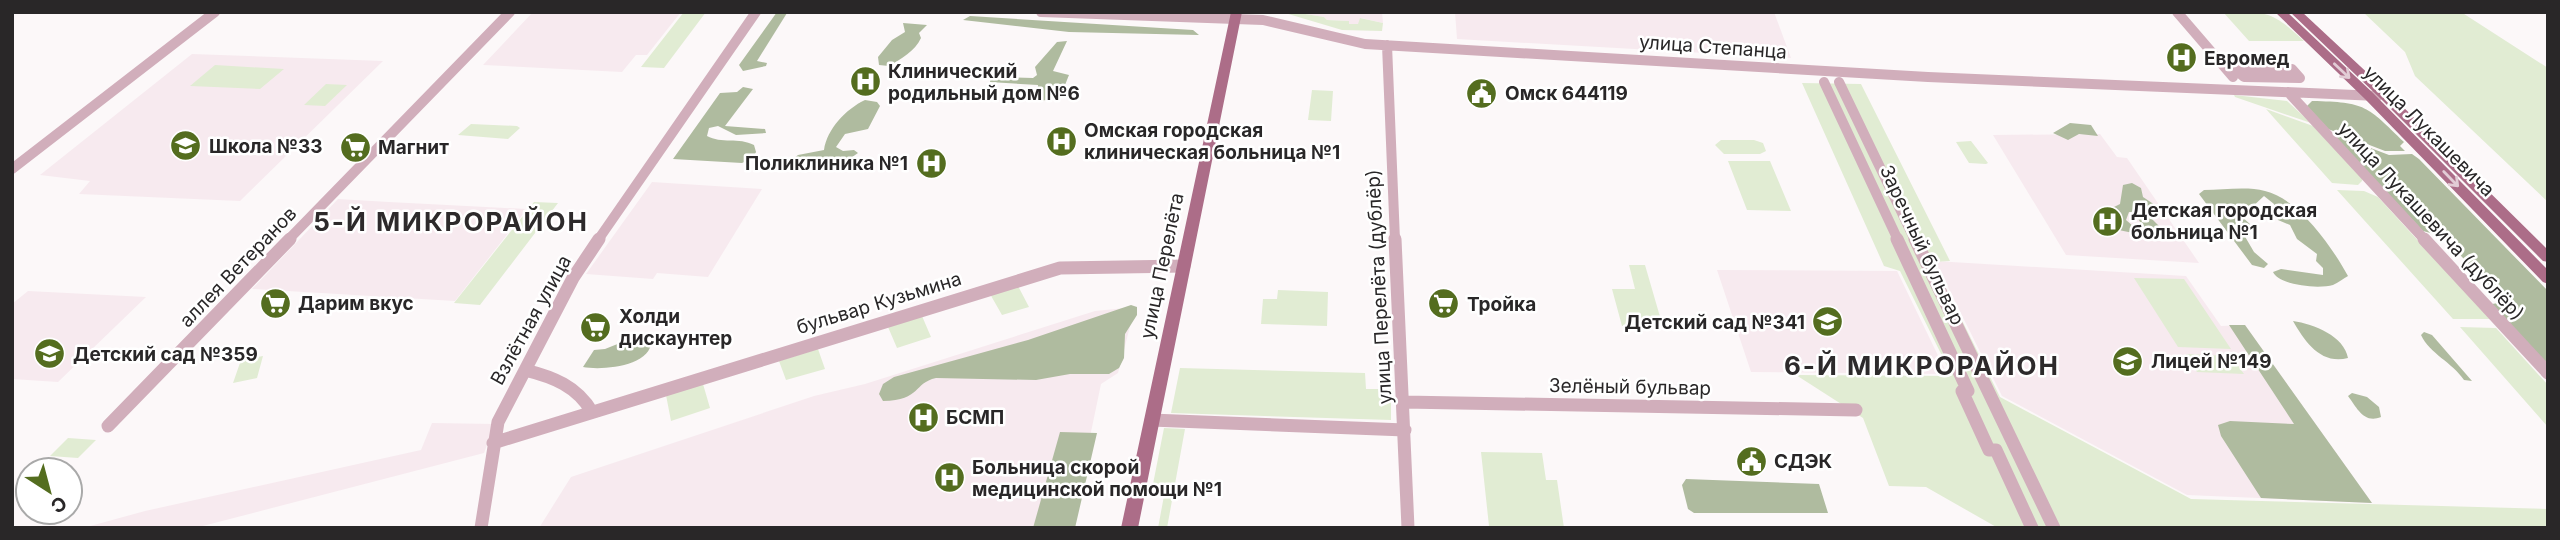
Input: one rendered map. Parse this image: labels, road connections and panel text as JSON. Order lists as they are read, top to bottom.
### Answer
{
  "streets": {
    "main road": ["улица Лукашевича", "улица Перелёта"],
    "street": [
      "улица Степанца",
      "улица Лукашевича (дублёр)",
      "Заречный бульвар",
      "аллея Ветеранов",
      "улица Перелёта (дублёр)",
      "бульвар Кузьмина",
      "Взлётная улица",
      "Зелёный бульвар"
    ]
  },
  "crossings": [
    ["улица Степанца", "улица Лукашевича"],
    ["улица Степанца", "улица Лукашевича (дублёр)"],
    ["улица Степанца", "улица Перелёта"],
    ["улица Степанца", "улица Перелёта (дублёр)"],
    ["улица Перелёта", "бульвар Кузьмина"],
    ["улица Перелёта (дублёр)", "Зелёный бульвар"],
    ["бульвар Кузьмина", "Взлётная улица"]
  ],
  "districts": ["5-Й МИКРОРАЙОН", "6-Й МИКРОРАЙОН"],
  "places": {
    "hospital": [
      "Евромед",
      "Клинический родильный дом №6",
      "Омская городская клиническая больница №1",
      "Поликлиника №1",
      "Детская городская больница №1",
      "БСМП",
      "Больница скорой медицинской помощи №1"
    ],
    "public building": ["Омск 644119", "СДЭК"],
    "school or university": [
      "Школа №33",
      "Детский сад №341",
      "Детский сад №359",
      "Лицей №149"
    ],
    "supermarket": [
      "Магнит",
      "Дарим вкус",
      "Тройка",
      "Холди дискаунтер"
    ]
  },
  "north": "bottom right"
}
